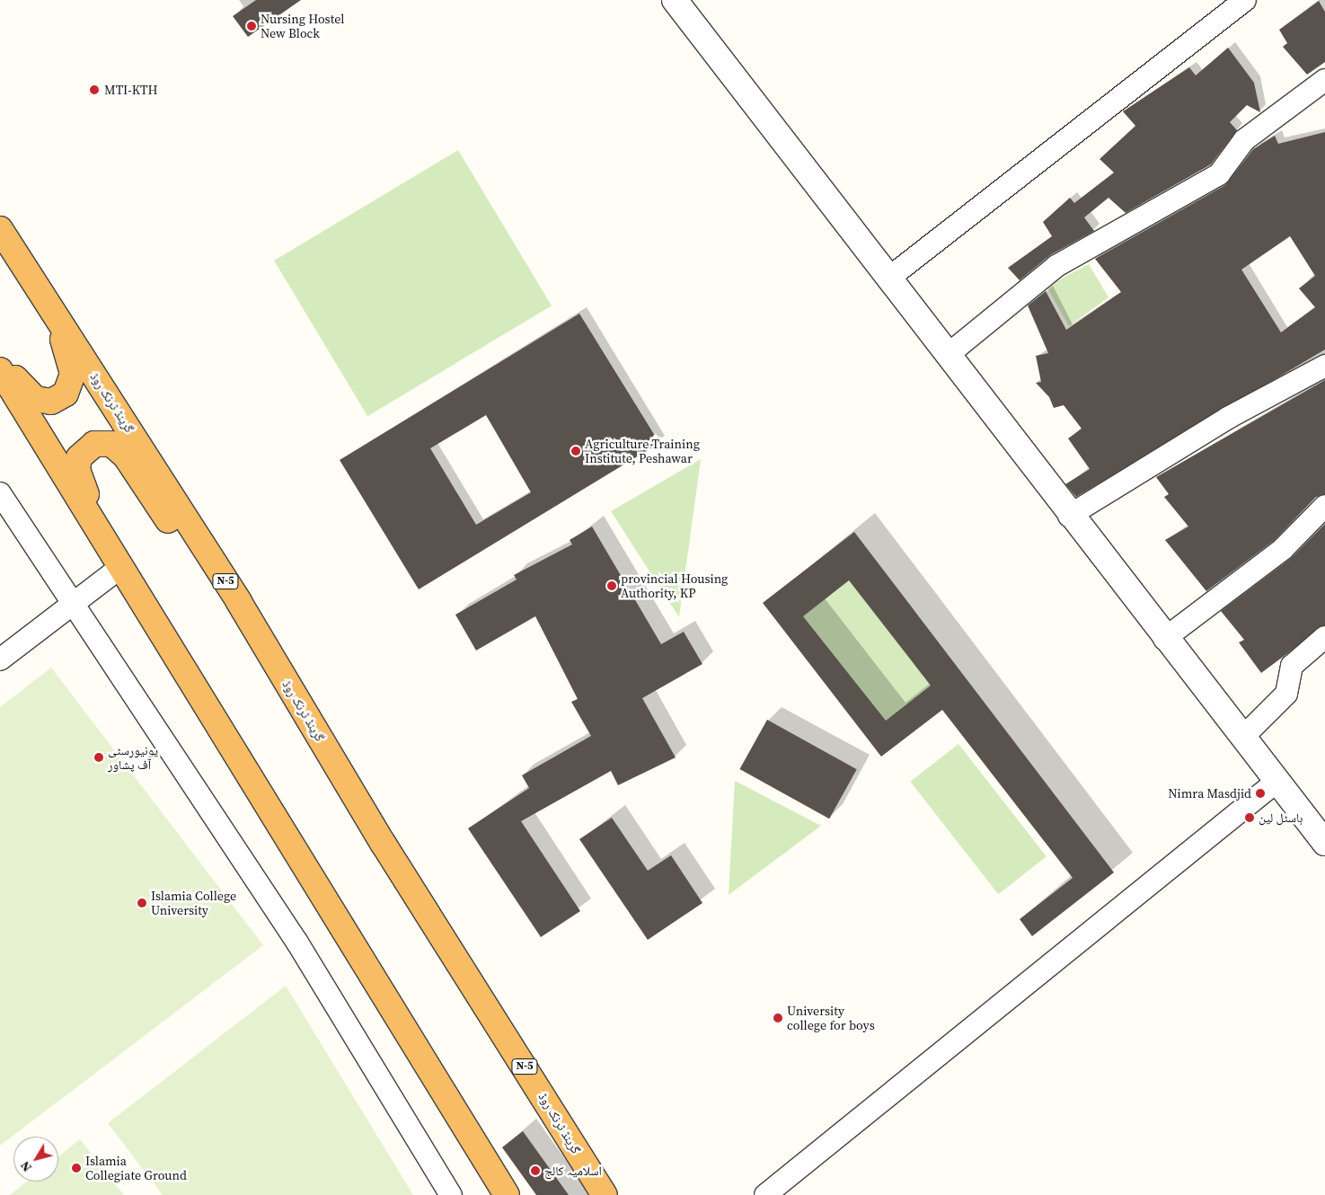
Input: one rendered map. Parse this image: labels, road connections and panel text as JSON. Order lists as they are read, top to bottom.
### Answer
{
  "streets": {
    "highway": ["گرینڈ ٹرنک روڈ", "N-5"]
  },
  "places": [
    "Nursing Hostel New Block",
    "MTI-KTH",
    "Agriculture Training Institute, Peshawar",
    "provincial Housing Authority, KP",
    "یونیورسٹی آف پشاور",
    "Nimra Masdjid",
    "ہاسٹل لین",
    "Islamia College University",
    "University college for boys",
    "Islamia Collegiate Ground",
    "اسلامیہ کالج"
  ],
  "north": "bottom left"
}
